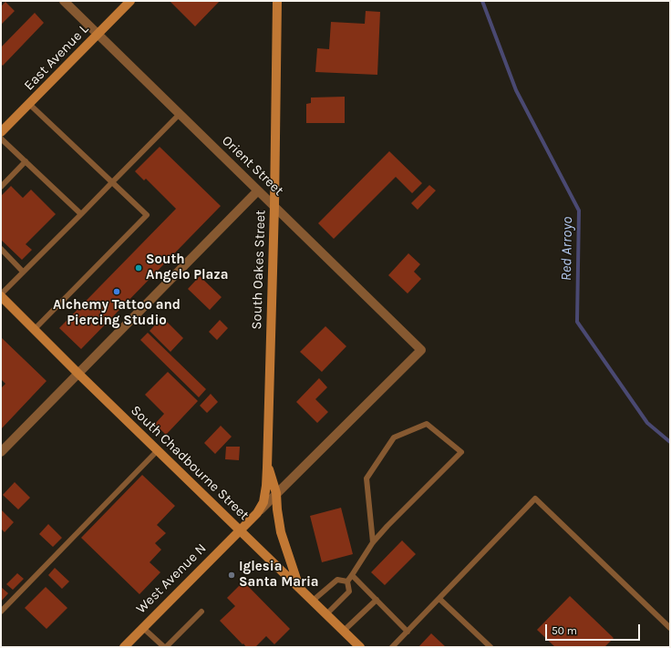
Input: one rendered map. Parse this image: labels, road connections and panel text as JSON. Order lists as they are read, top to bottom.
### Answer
{
  "streets": {
    "main road": [
      "East Avenue L",
      "South Oakes Street",
      "South Chadbourne Street",
      "West Avenue N"
    ],
    "street": ["Orient Street"]
  },
  "crossings": [
    ["East Avenue L", "Orient Street"],
    ["Orient Street", "South Oakes Street"],
    ["South Oakes Street", "South Chadbourne Street"],
    ["South Oakes Street", "West Avenue N"],
    ["South Chadbourne Street", "West Avenue N"]
  ],
  "water": ["Red Arroyo"],
  "places": ["South Angelo Plaza", "Alchemy Tattoo and Piercing Studio", "Iglesia Santa Maria"],
  "scale_bar": "50 m"
}
